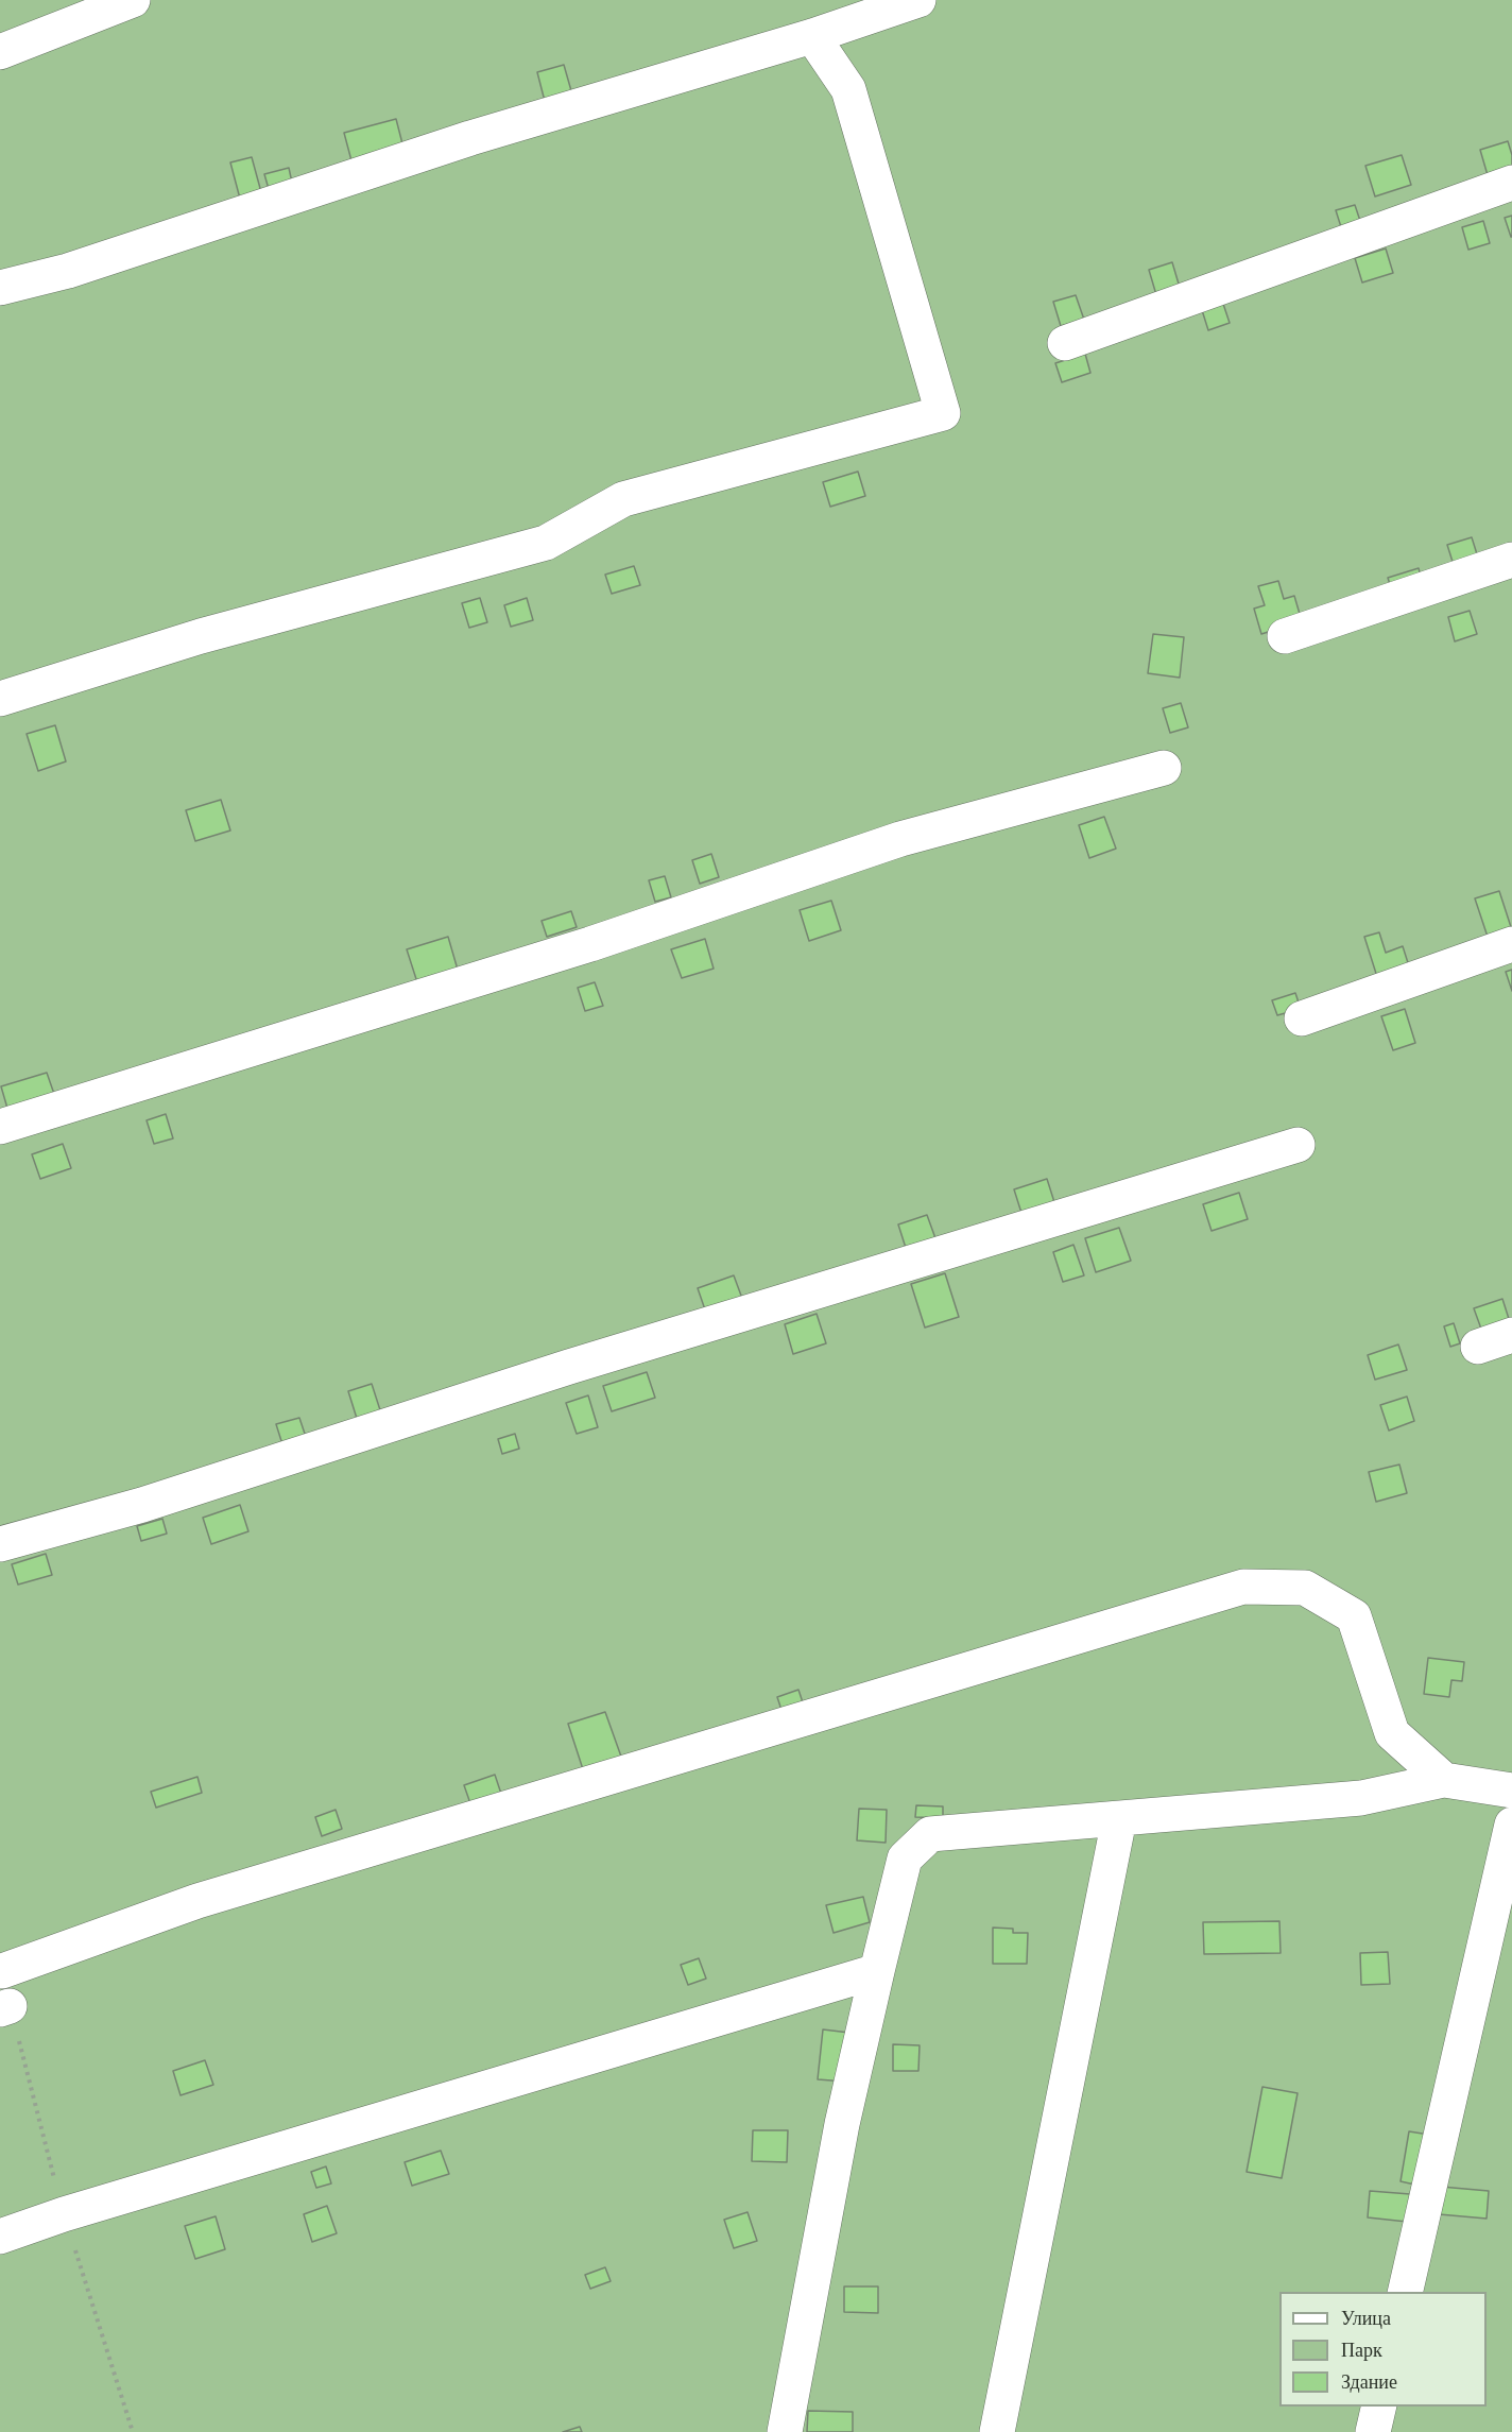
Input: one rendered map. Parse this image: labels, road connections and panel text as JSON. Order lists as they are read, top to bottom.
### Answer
{
  "legend": ["Улица", "Парк", "Здание"]
}
